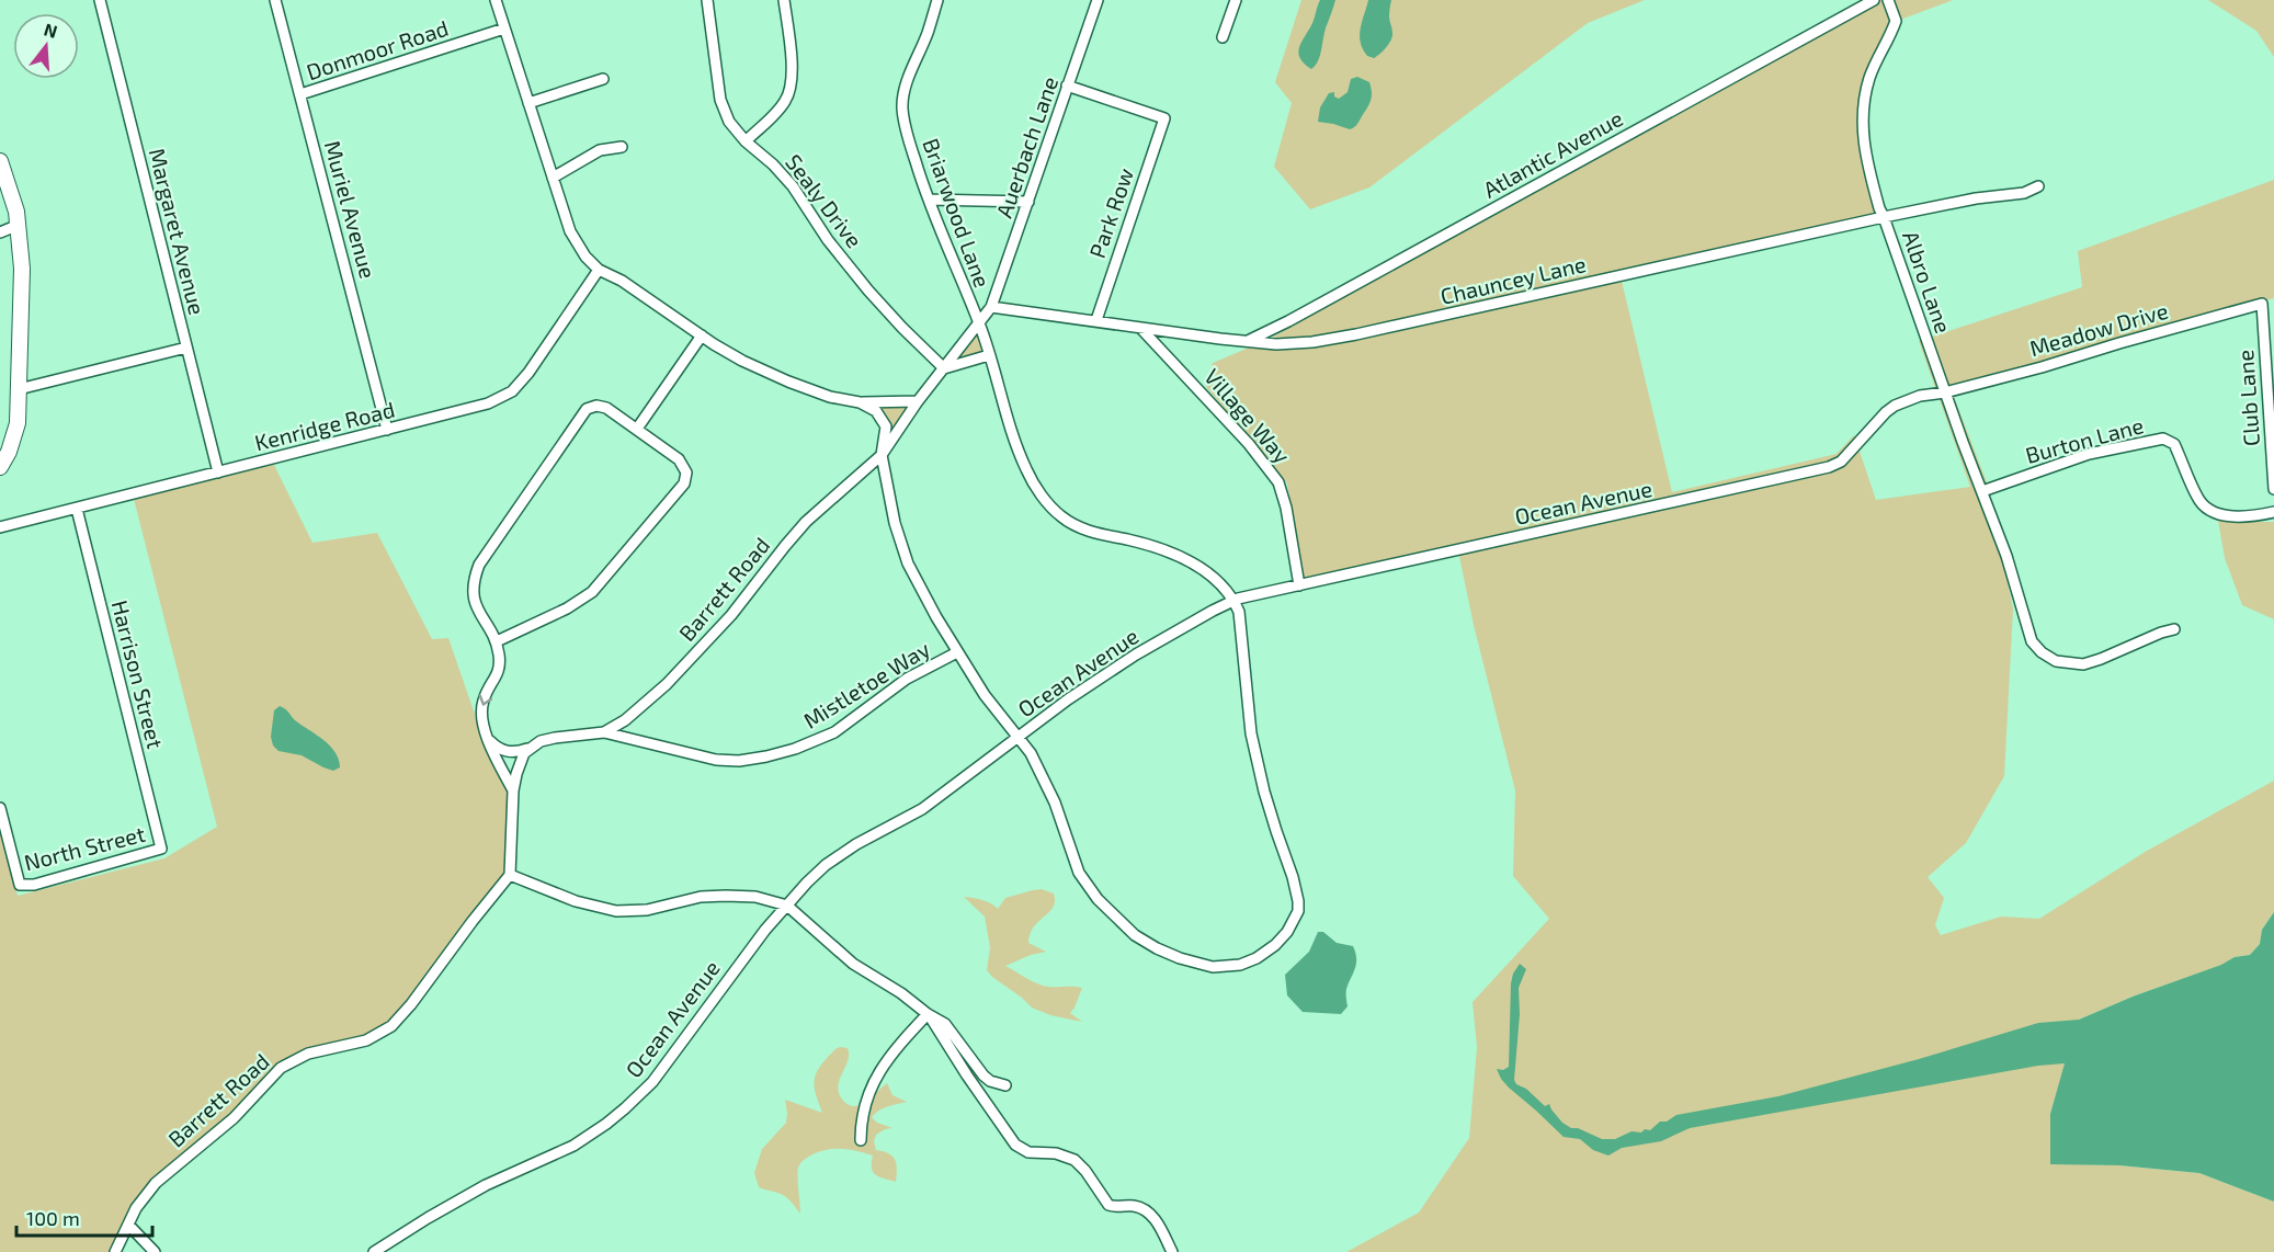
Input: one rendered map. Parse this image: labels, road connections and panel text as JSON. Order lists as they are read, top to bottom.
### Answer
{
  "streets": {
    "street": [
      "Donmoor Road",
      "Auerbach Lane",
      "Atlantic Avenue",
      "Sealy Drive",
      "Muriel Avenue",
      "Briarwood Lane",
      "Park Row",
      "Margaret Avenue",
      "Chauncey Lane",
      "Albro Lane",
      "Meadow Drive",
      "Club Lane",
      "Village Way",
      "Kenridge Road",
      "Burton Lane",
      "Ocean Avenue",
      "Barrett Road",
      "Harrison Street",
      "Mistletoe Way",
      "North Street"
    ]
  },
  "crossings": [
    ["Donmoor Road", "Muriel Avenue"],
    ["Auerbach Lane", "Park Row"],
    ["Auerbach Lane", "Chauncey Lane"],
    ["Atlantic Avenue", "Chauncey Lane"],
    ["Sealy Drive", "Barrett Road"],
    ["Muriel Avenue", "Kenridge Road"],
    ["Briarwood Lane", "Ocean Avenue"],
    ["Briarwood Lane", "Barrett Road"],
    ["Park Row", "Chauncey Lane"],
    ["Margaret Avenue", "Kenridge Road"],
    ["Chauncey Lane", "Albro Lane"],
    ["Chauncey Lane", "Village Way"],
    ["Albro Lane", "Meadow Drive"],
    ["Albro Lane", "Burton Lane"],
    ["Albro Lane", "Ocean Avenue"],
    ["Meadow Drive", "Club Lane"],
    ["Meadow Drive", "Ocean Avenue"],
    ["Village Way", "Ocean Avenue"],
    ["Kenridge Road", "Harrison Street"],
    ["Barrett Road", "Mistletoe Way"],
    ["Harrison Street", "North Street"]
  ],
  "scale_bar": "100 m",
  "north": "top"
}
